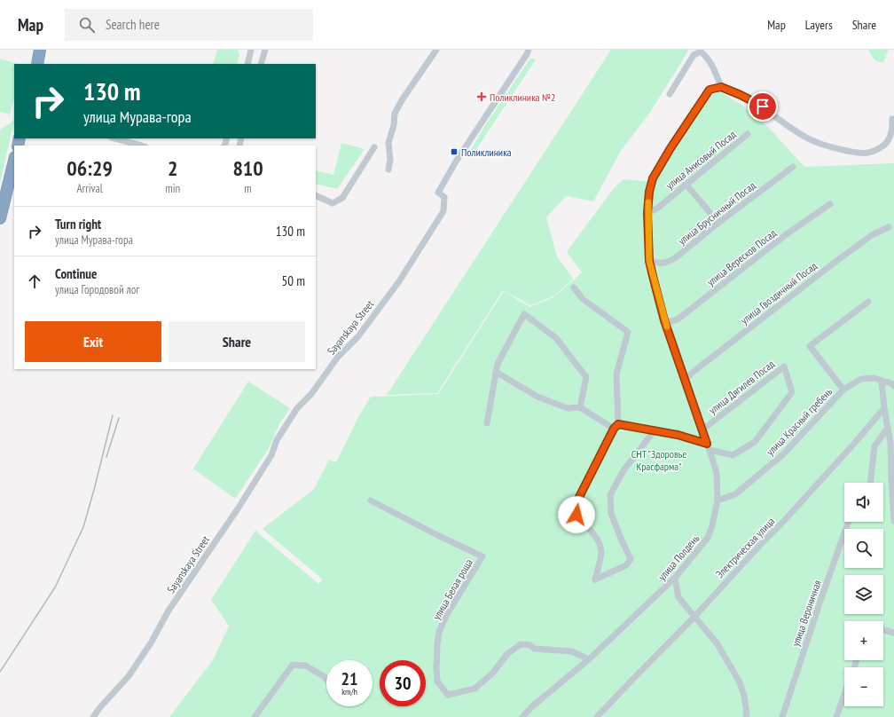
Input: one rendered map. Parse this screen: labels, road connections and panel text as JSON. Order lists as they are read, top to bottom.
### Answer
{
  "streets": {
    "street": [
      "улица Анисовый Посад",
      "улица Брусничный Посад",
      "улица Вересков Посад",
      "улица Гвоздичный Посад",
      "Sayanskaya Street",
      "улица Дягилев Посад",
      "улица Красный гребень",
      "Электрическая улица",
      "улица Полдень",
      "улица Белая роща",
      "улица Вероничная"
    ]
  },
  "crossings": [
    ["улица Анисовый Посад", "улица Полдень"],
    ["улица Брусничный Посад", "улица Полдень"],
    ["улица Вересков Посад", "улица Полдень"],
    ["улица Гвоздичный Посад", "улица Полдень"],
    ["улица Дягилев Посад", "улица Полдень"],
    ["улица Красный гребень", "улица Полдень"],
    ["улица Полдень", "улица Белая роща"]
  ],
  "parks": ["СНТ \"Здоровье Красфарма\""],
  "places": {
    "health": ["Поликлиника №2"],
    "transit": ["Поликлиника"]
  },
  "page": {
    "header": "Map",
    "search": "Search here",
    "nav": ["Map", "Layers", "Share"],
    "turn": ["130 m", "улица Мурава-гора"],
    "eta": [
      "06:29",
      "Arrival",
      "2",
      "min",
      "810",
      "m"
    ],
    "list": [
      {
        "name": "Turn right",
        "note": "улица Мурава-гора",
        "value": "130 m"
      },
      {
        "name": "Continue",
        "note": "улица Городовой лог",
        "value": "50 m"
      }
    ],
    "buttons": ["Exit", "Share"],
    "map_buttons": ["+", "−"],
    "speed": "21 km/h",
    "limit": "30"
  }
}
